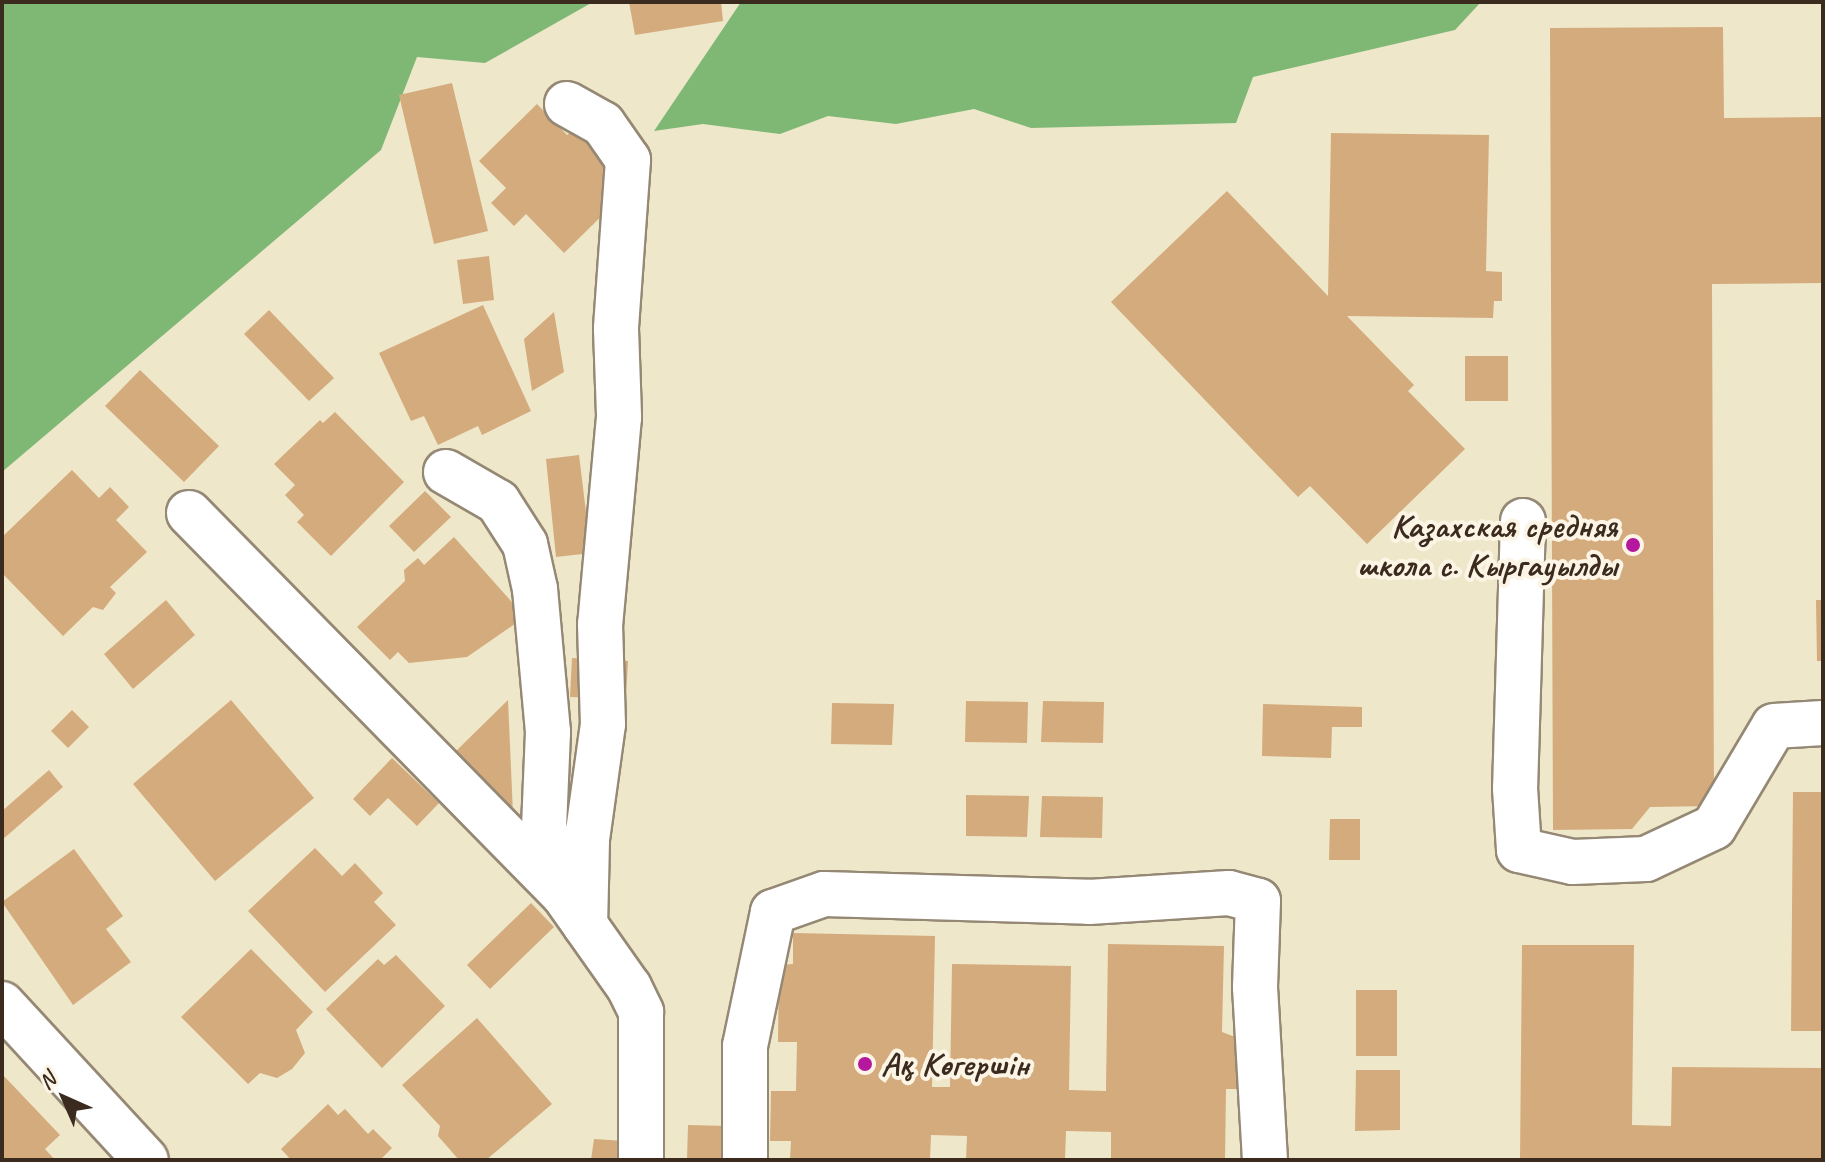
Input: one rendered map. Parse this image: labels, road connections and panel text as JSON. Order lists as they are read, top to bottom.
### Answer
{
  "places": ["Казахская средняя школа с. Кыргауылды", "Ақ Көгершін"],
  "north": "top left"
}
